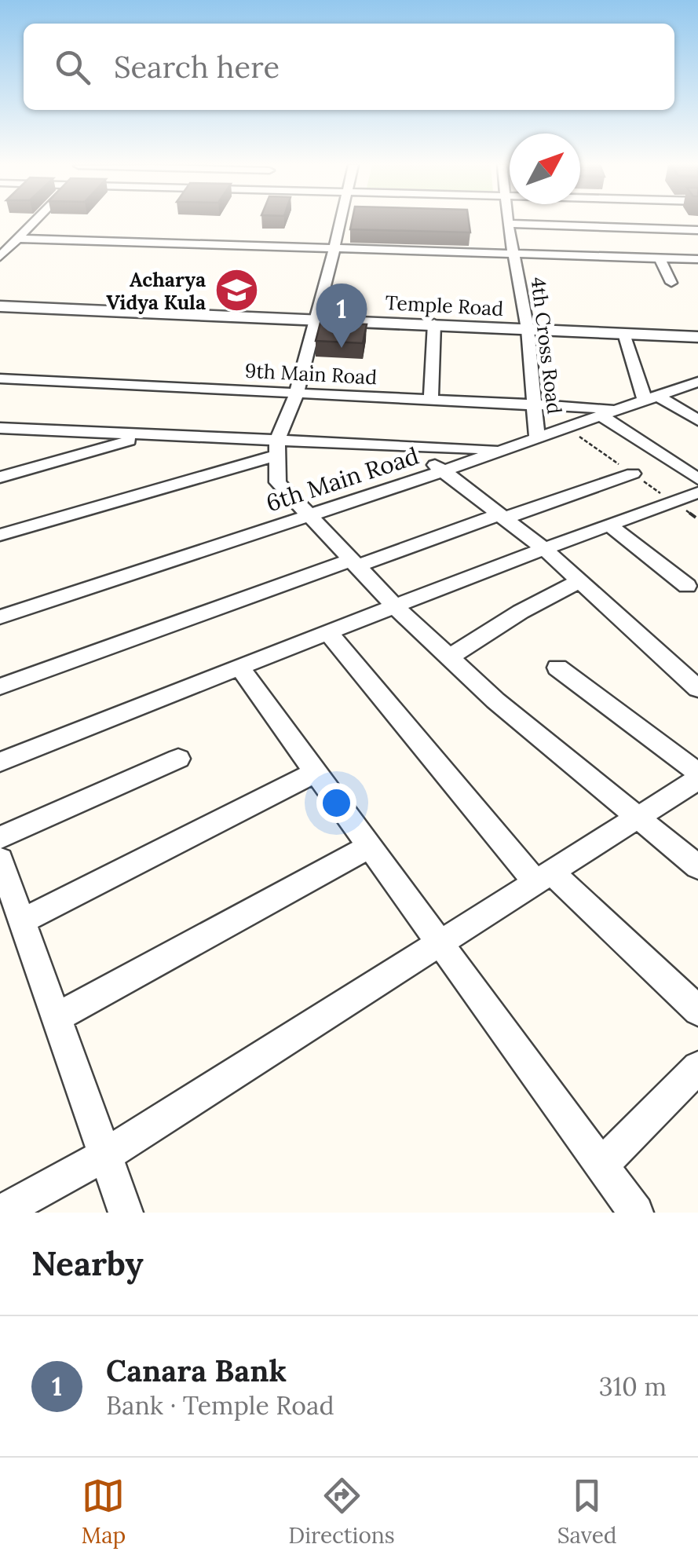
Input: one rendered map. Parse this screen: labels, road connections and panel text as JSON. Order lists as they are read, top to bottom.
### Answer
{
  "streets": {
    "street": [
      "Temple Road",
      "4th Cross Road",
      "9th Main Road",
      "6th Main Road"
    ]
  },
  "crossings": [
    ["Temple Road", "4th Cross Road"],
    ["4th Cross Road", "9th Main Road"],
    ["4th Cross Road", "6th Main Road"],
    ["9th Main Road", "6th Main Road"]
  ],
  "places": {
    "school or university": ["Acharya Vidya Kula"]
  },
  "north": "top right",
  "page": {
    "search": "Search here",
    "pins": "1",
    "heading": "Nearby",
    "list": [
      {
        "mark": "1",
        "name": "Canara Bank",
        "note": "Bank · Temple Road",
        "value": "310 m"
      }
    ],
    "nav": ["Map", "Directions", "Saved"]
  }
}
